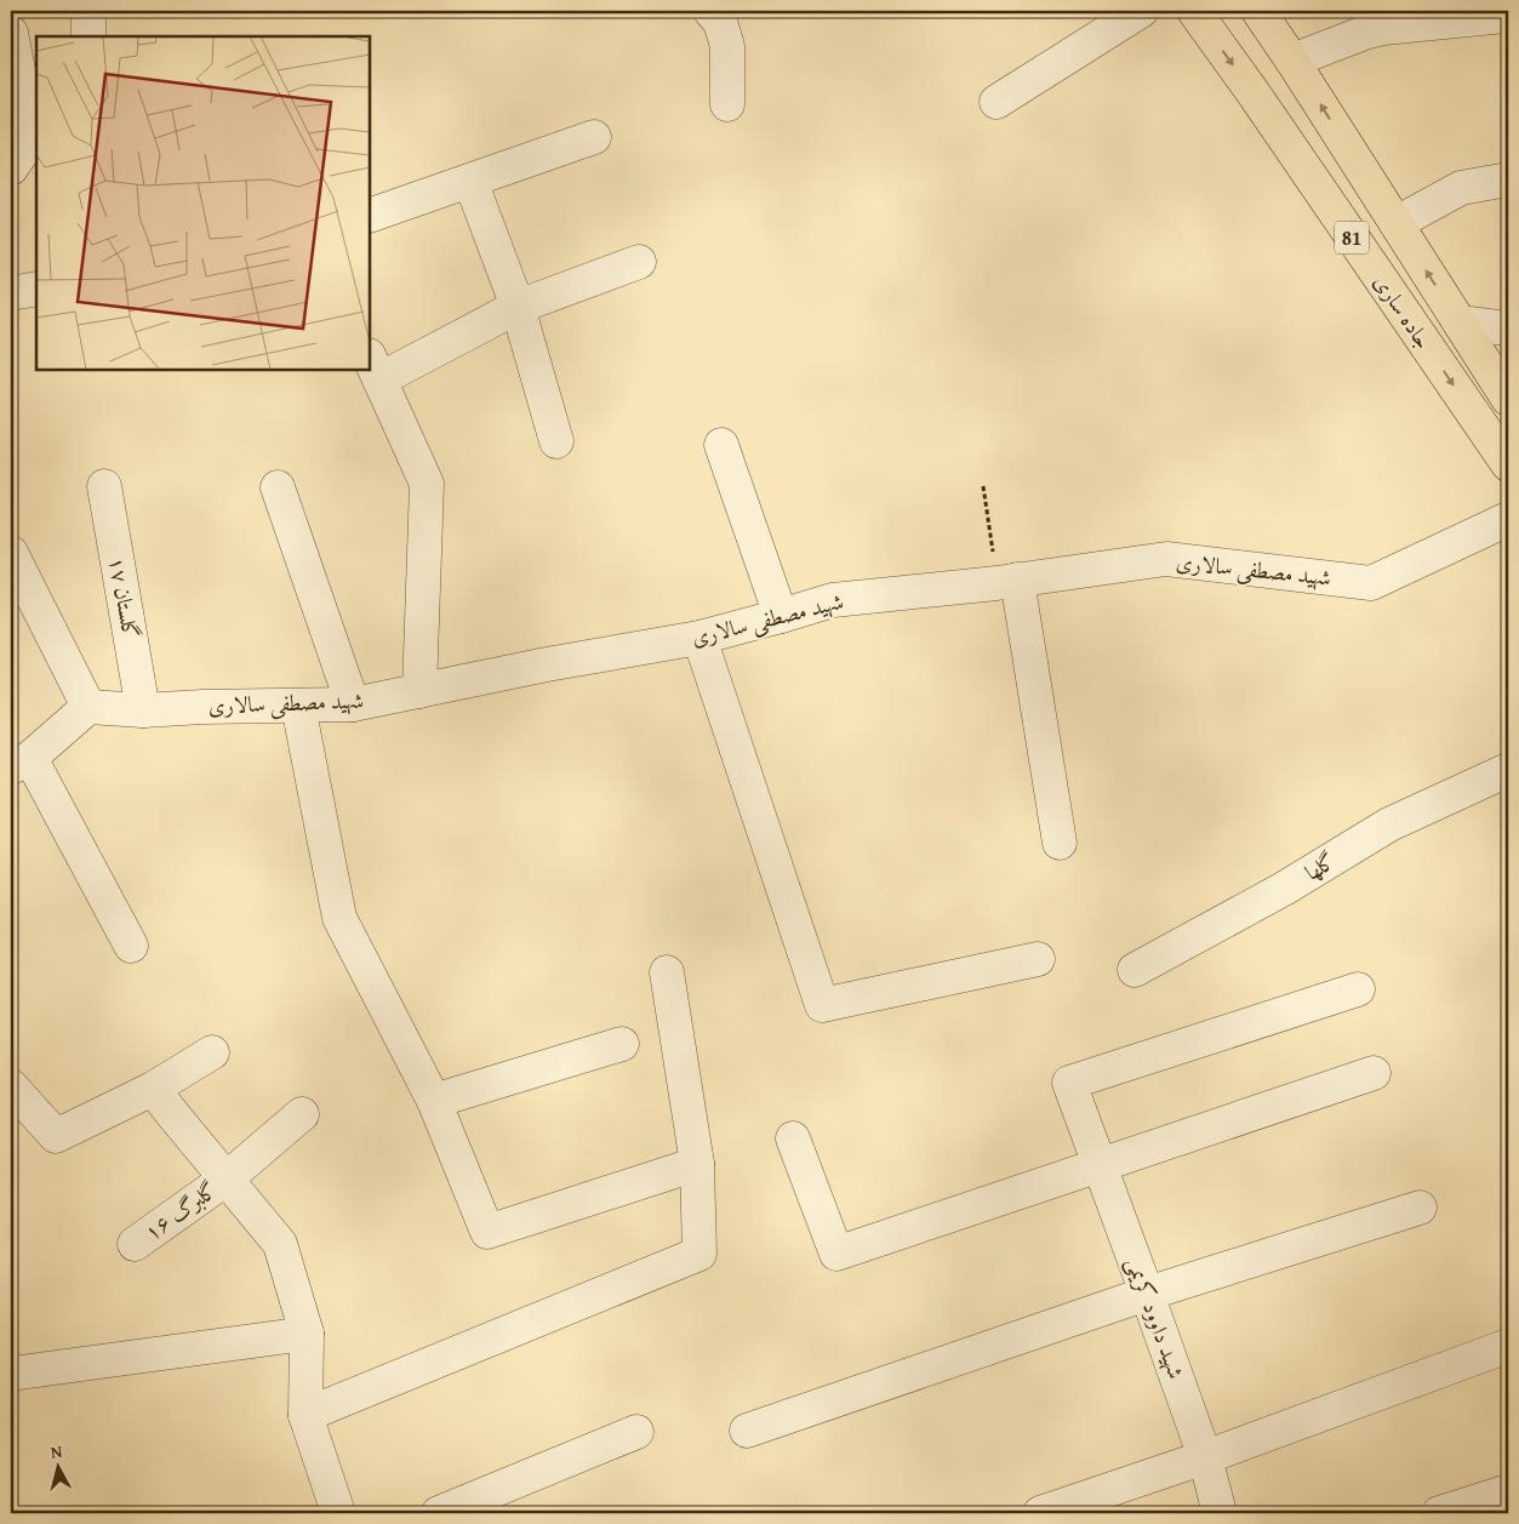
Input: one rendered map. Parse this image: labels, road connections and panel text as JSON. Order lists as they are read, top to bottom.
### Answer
{
  "streets": {
    "highway": ["81", "جاده ساری"],
    "street": [
      "شهید مصطفی سالاری",
      "گلستان ۱۷",
      "گلها",
      "گلبرگ ۱۶",
      "شهید داوود کریمی"
    ]
  },
  "crossings": [
    ["شهید مصطفی سالاری", "گلستان ۱۷"]
  ],
  "north": "top"
}
